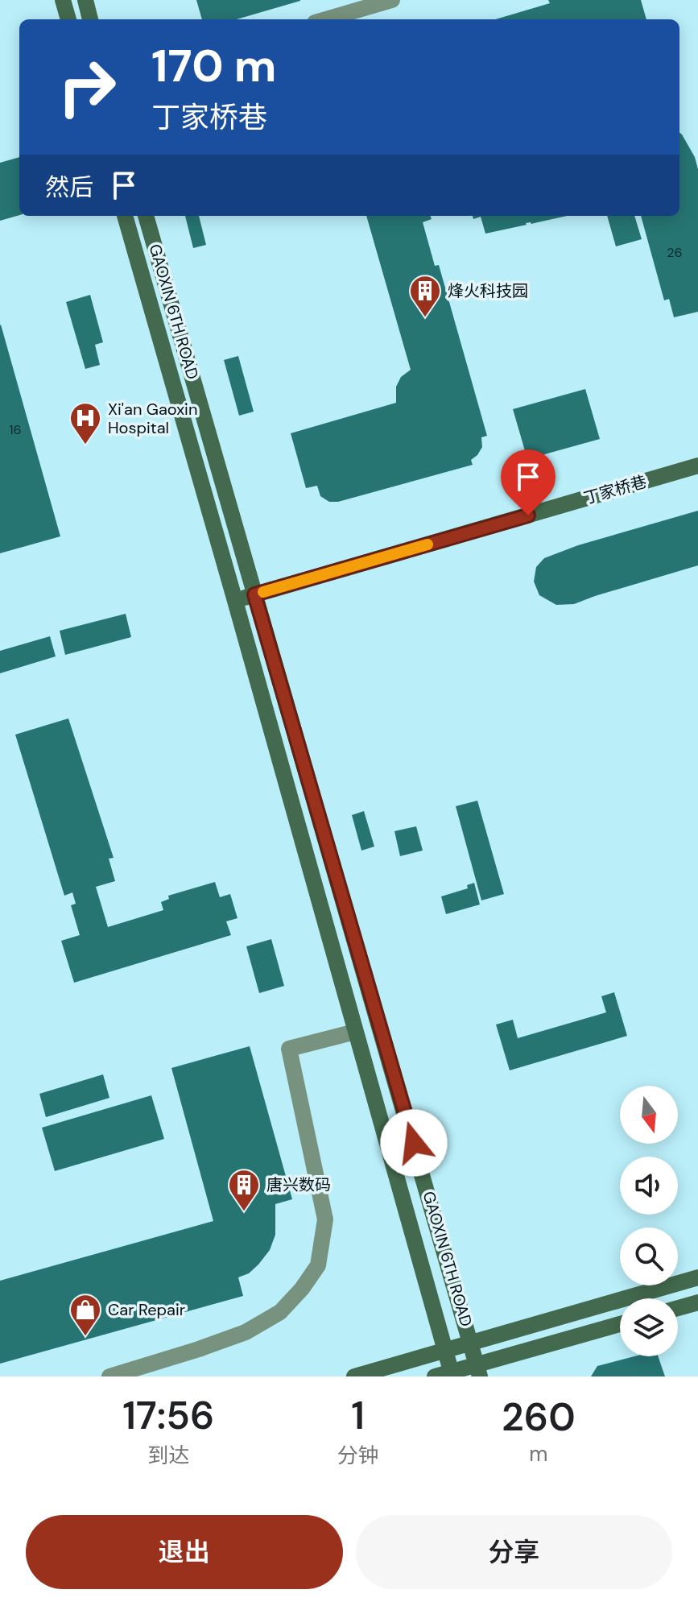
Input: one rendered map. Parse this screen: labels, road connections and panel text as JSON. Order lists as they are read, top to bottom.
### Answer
{
  "streets": {
    "street": ["GAOXIN 6TH ROAD", "丁家桥巷"]
  },
  "crossings": [
    ["GAOXIN 6TH ROAD", "丁家桥巷"]
  ],
  "places": {
    "building": ["烽火科技园", "唐兴数码"],
    "hospital": ["Xi'an Gaoxin Hospital"],
    "shop": ["Car Repair"]
  },
  "house_numbers": ["26", "16"],
  "north": "bottom",
  "page": {
    "turn": ["170 m", "丁家桥巷"],
    "then": "然后",
    "eta": [
      "17:56",
      "到达",
      "1",
      "分钟",
      "260",
      "m"
    ],
    "buttons": ["退出", "分享"]
  }
}
